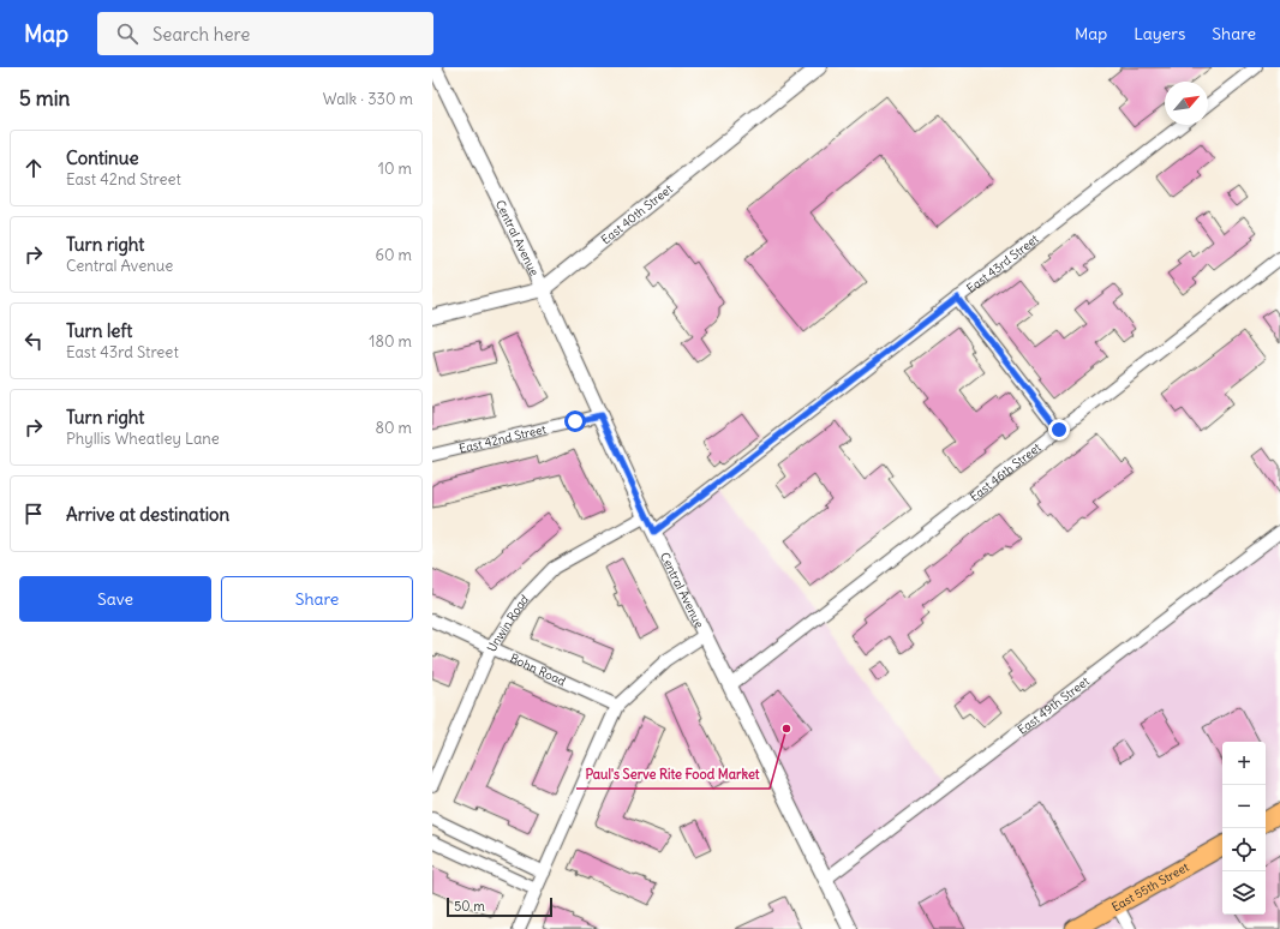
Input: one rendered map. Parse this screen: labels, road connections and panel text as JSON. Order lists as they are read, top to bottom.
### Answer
{
  "streets": {
    "main road": ["East 55th Street"],
    "street": [
      "East 40th Street",
      "Central Avenue",
      "East 43rd Street",
      "East 42nd Street",
      "East 46th Street",
      "Unwin Road",
      "Bohn Road",
      "East 49th Street"
    ]
  },
  "crossings": [
    ["East 40th Street", "Central Avenue"],
    ["Central Avenue", "East 43rd Street"],
    ["Central Avenue", "East 42nd Street"],
    ["Central Avenue", "East 46th Street"],
    ["Central Avenue", "Unwin Road"],
    ["Central Avenue", "East 49th Street"],
    ["Unwin Road", "Bohn Road"]
  ],
  "places": ["Paul's Serve Rite Food Market"],
  "scale_bar": "50 m",
  "north": "top right",
  "page": {
    "header": "Map",
    "search": "Search here",
    "nav": ["Map", "Layers", "Share"],
    "heading": ["5 min", "Walk · 330 m"],
    "list": [
      ["Continue", "East 42nd Street", "10 m"],
      ["Turn right", "Central Avenue", "60 m"],
      ["Turn left", "East 43rd Street", "180 m"],
      ["Turn right", "Phyllis Wheatley Lane", "80 m"],
      "Arrive at destination"
    ],
    "buttons": ["Save", "Share"],
    "map_buttons": ["+", "−"],
    "scale": "50 m"
  }
}
